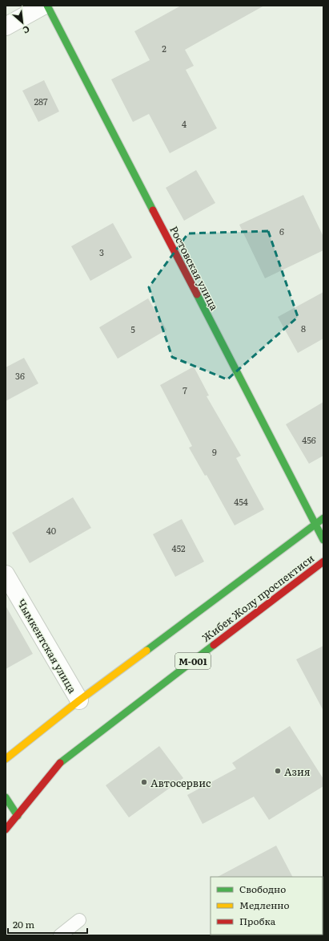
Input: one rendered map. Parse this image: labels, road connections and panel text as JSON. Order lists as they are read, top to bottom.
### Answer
{
  "streets": {
    "main road": ["Ростовская улица", "Жибек Жолу проспектиси", "М-001"],
    "street": ["Чымкентская улица"]
  },
  "places": ["Азия", "Автосервис"],
  "house_numbers": [
    "2",
    "287",
    "4",
    "6",
    "3",
    "8",
    "5",
    "36",
    "7",
    "456",
    "9",
    "454",
    "40",
    "452"
  ],
  "legend": ["Свободно", "Медленно", "Пробка"],
  "scale_bar": "20 m",
  "north": "bottom right"
}
